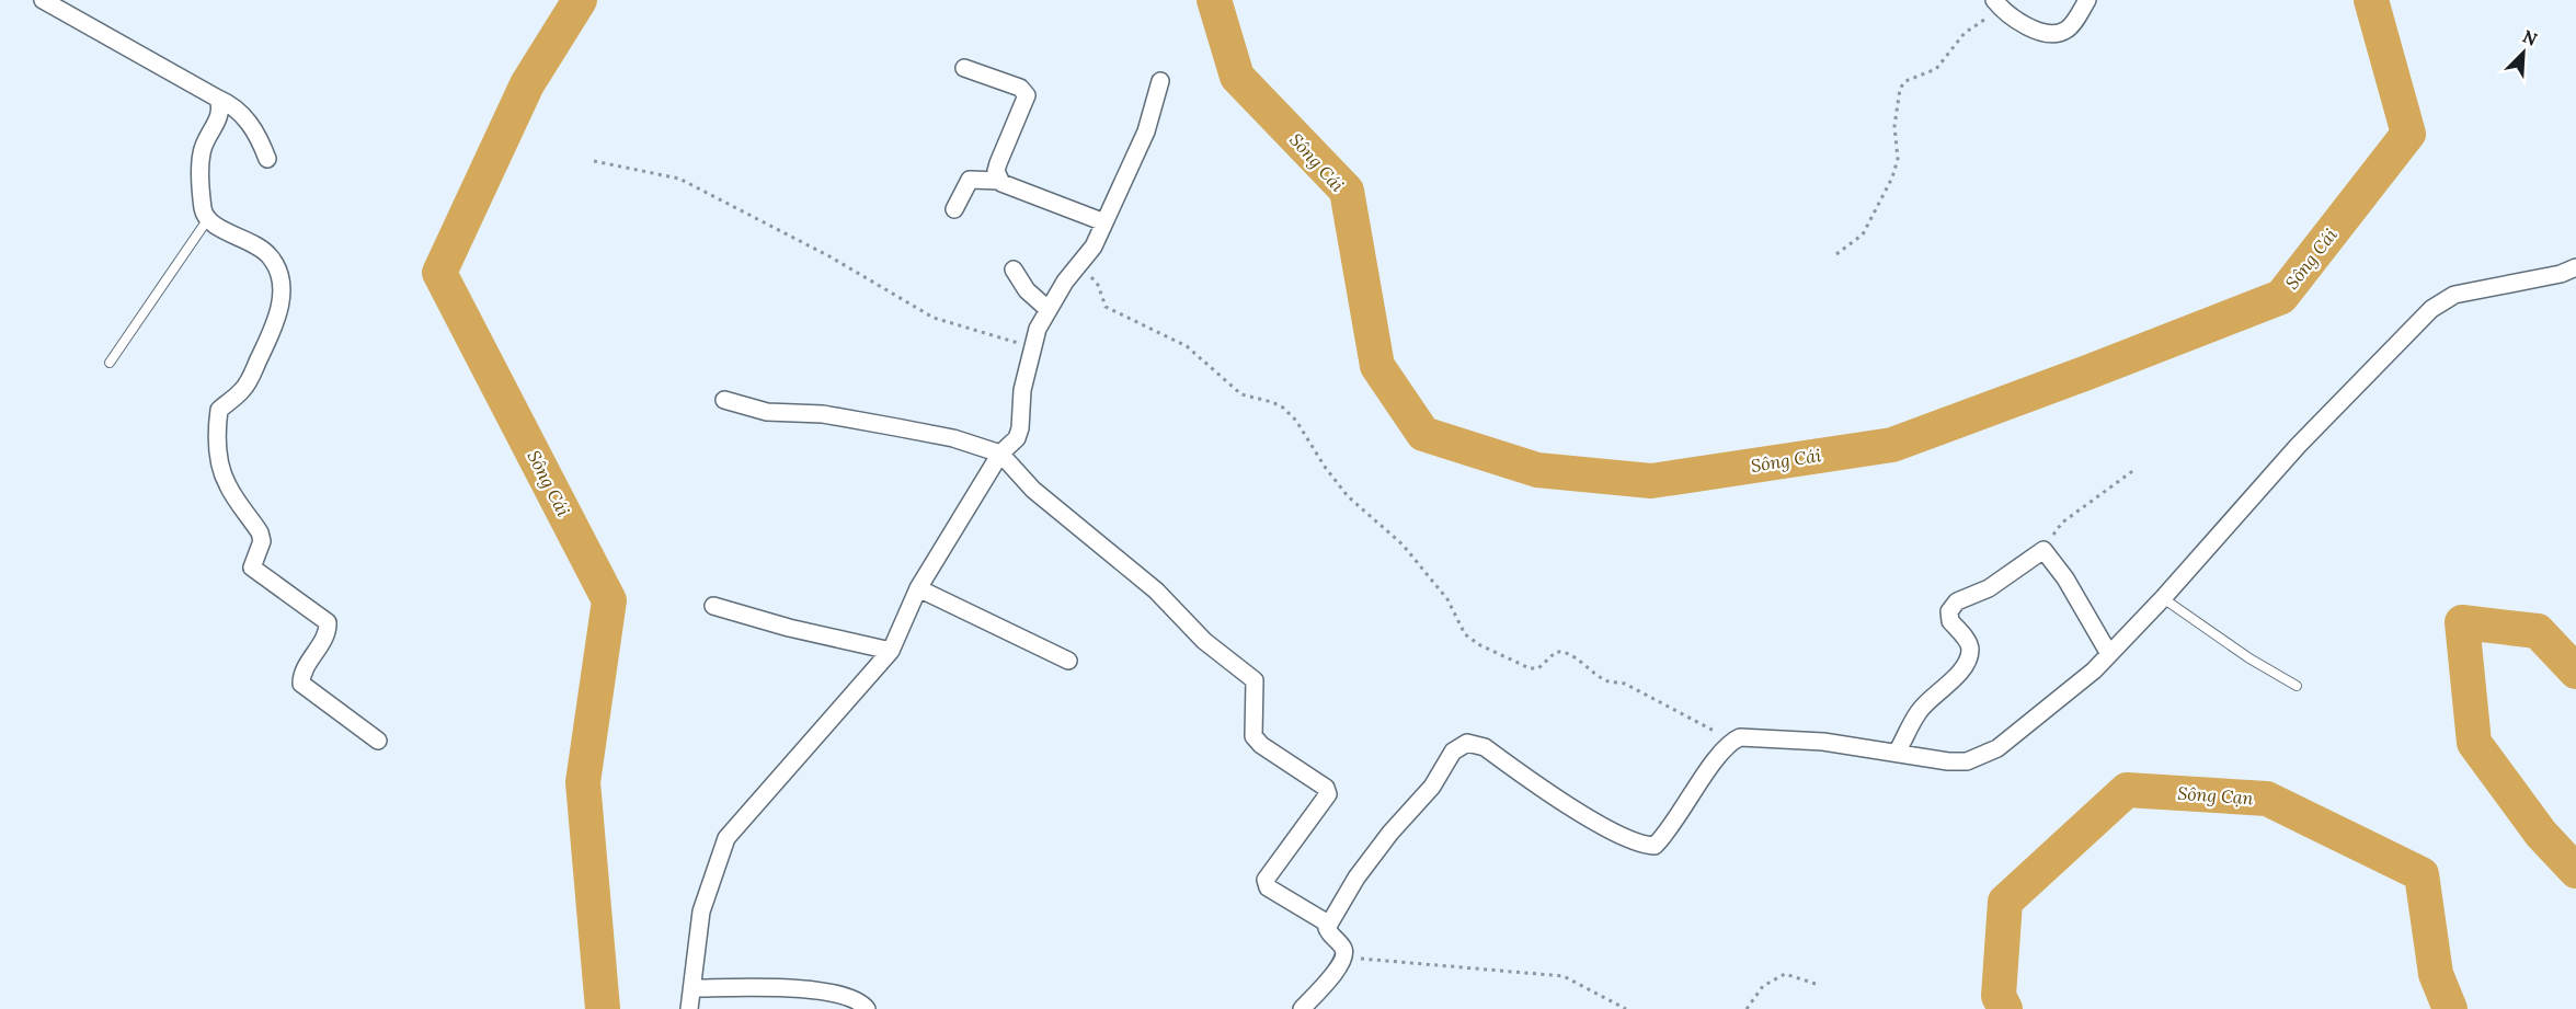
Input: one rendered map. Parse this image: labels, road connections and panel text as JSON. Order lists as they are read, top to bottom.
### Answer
{
  "water": ["Sông Cái", "Sông Cạn"],
  "north": "top right"
}
